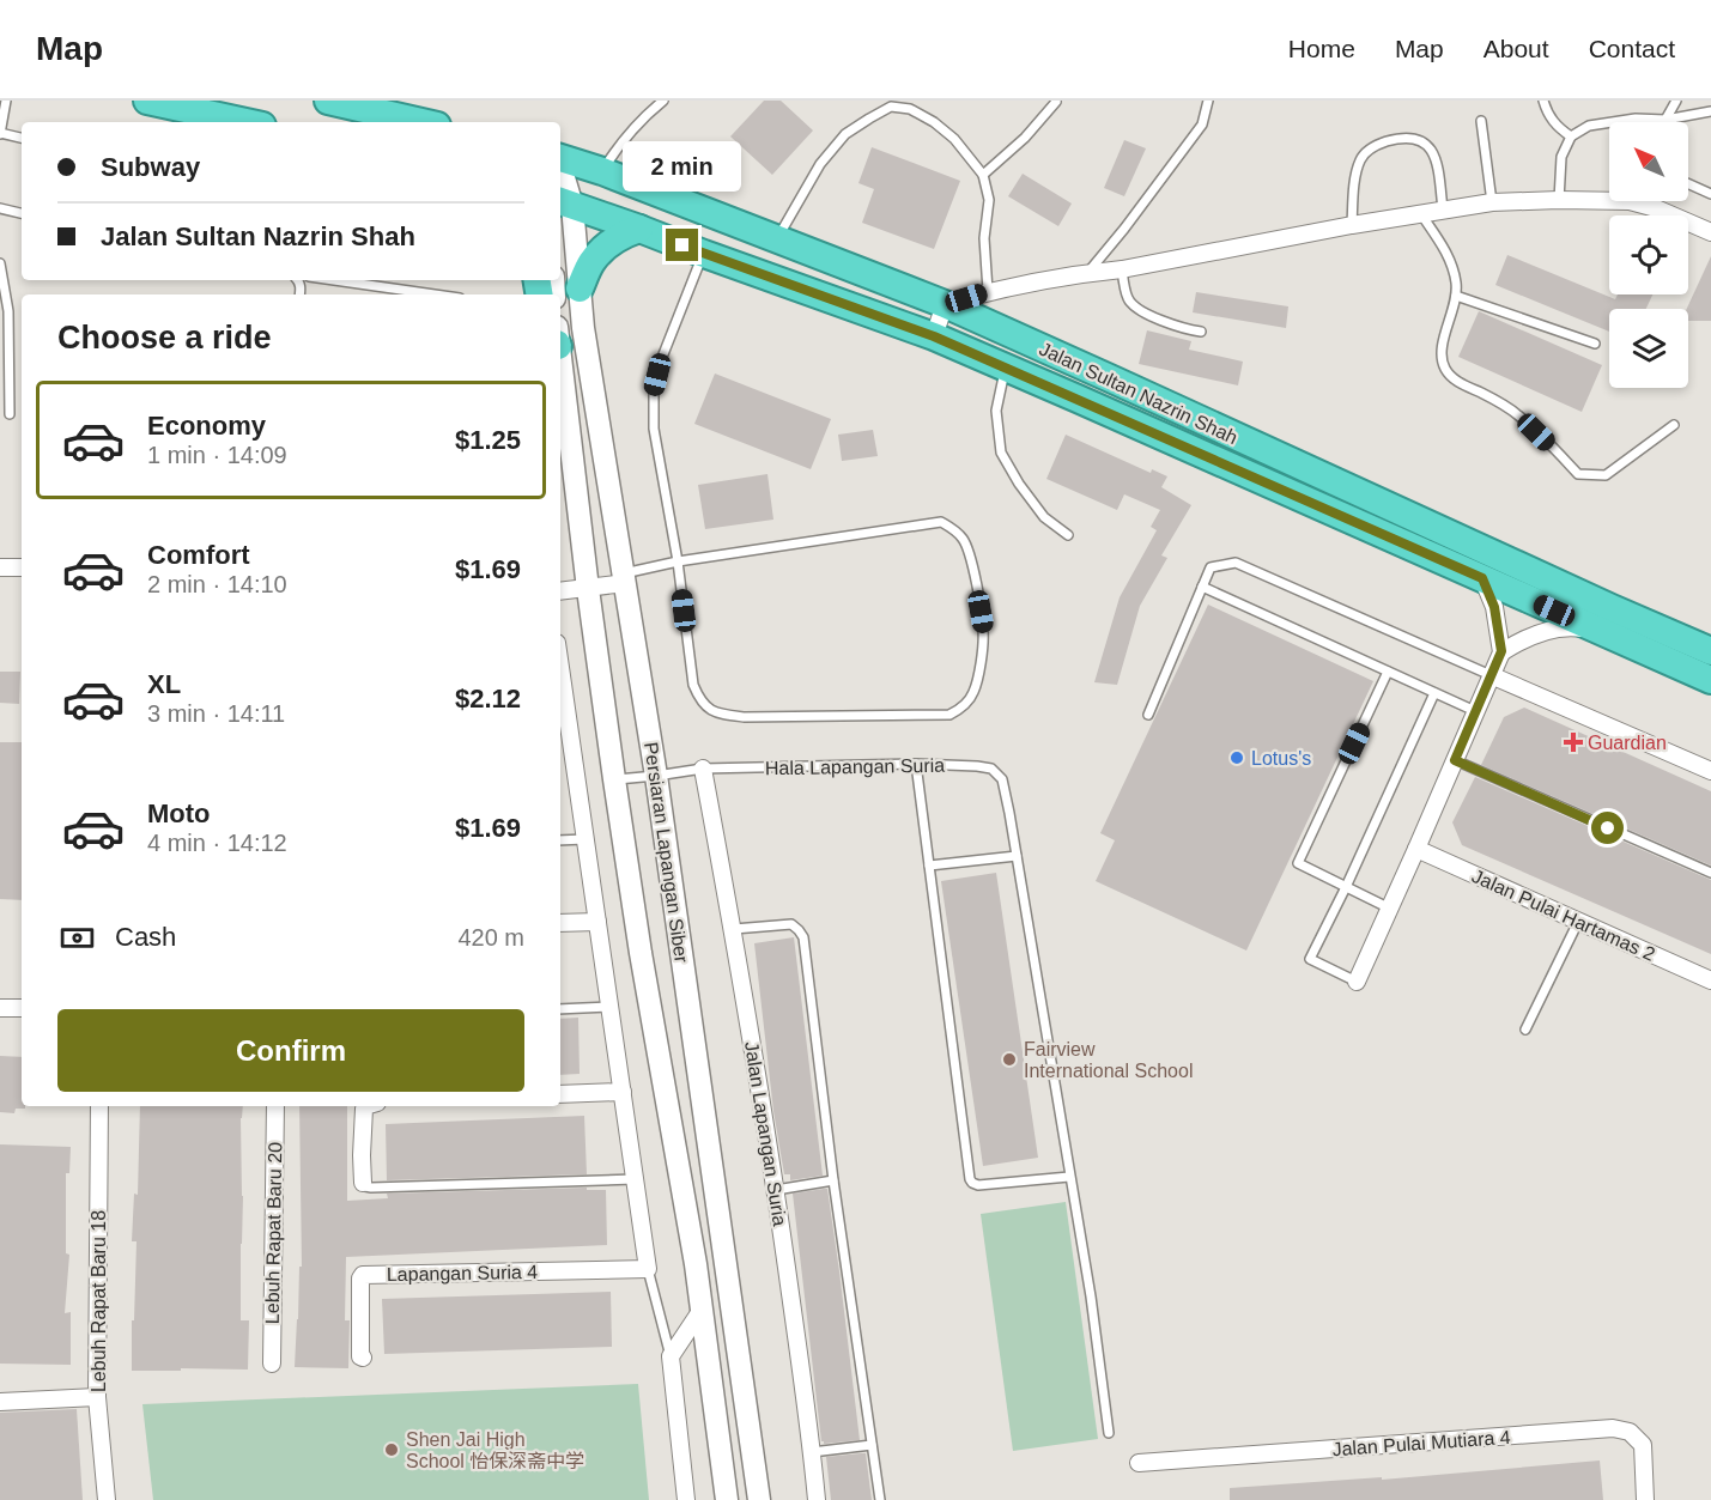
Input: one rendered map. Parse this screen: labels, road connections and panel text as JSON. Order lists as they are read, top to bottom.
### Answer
{
  "streets": {
    "highway": ["Jalan Sultan Nazrin Shah"],
    "main road": ["Persiaran Lapangan Siber"],
    "street": [
      "Jalan Pulai Hartamas 2",
      "Jalan Lapangan Suria",
      "Lebuh Rapat Baru 20",
      "Lapangan Suria 4",
      "Lebuh Rapat Baru 18",
      "Jalan Pulai Mutiara 4"
    ],
    "lane": ["Hala Lapangan Suria"]
  },
  "crossings": [
    ["Jalan Sultan Nazrin Shah", "Persiaran Lapangan Siber"],
    ["Hala Lapangan Suria", "Persiaran Lapangan Siber"],
    ["Hala Lapangan Suria", "Jalan Lapangan Suria"]
  ],
  "places": {
    "health": ["Guardian"],
    "other": ["Lotus's", "Fairview International School", "Shen Jai High School 怡保深斋中学"]
  },
  "north": "top left",
  "page": {
    "header": "Map",
    "nav": [
      "Home",
      "Map",
      "About",
      "Contact"
    ],
    "banner": ["Subway", "Jalan Sultan Nazrin Shah"],
    "bubble": "2 min",
    "heading": "Choose a ride",
    "list": [
      {
        "name": "Economy",
        "note": "1 min · 14:09",
        "value": "$1.25"
      },
      {
        "name": "Comfort",
        "note": "2 min · 14:10",
        "value": "$1.69"
      },
      {
        "name": "XL",
        "note": "3 min · 14:11",
        "value": "$2.12"
      },
      {
        "name": "Moto",
        "note": "4 min · 14:12",
        "value": "$1.69"
      }
    ],
    "pay": ["Cash", "420 m"],
    "buttons": "Confirm"
  }
}
